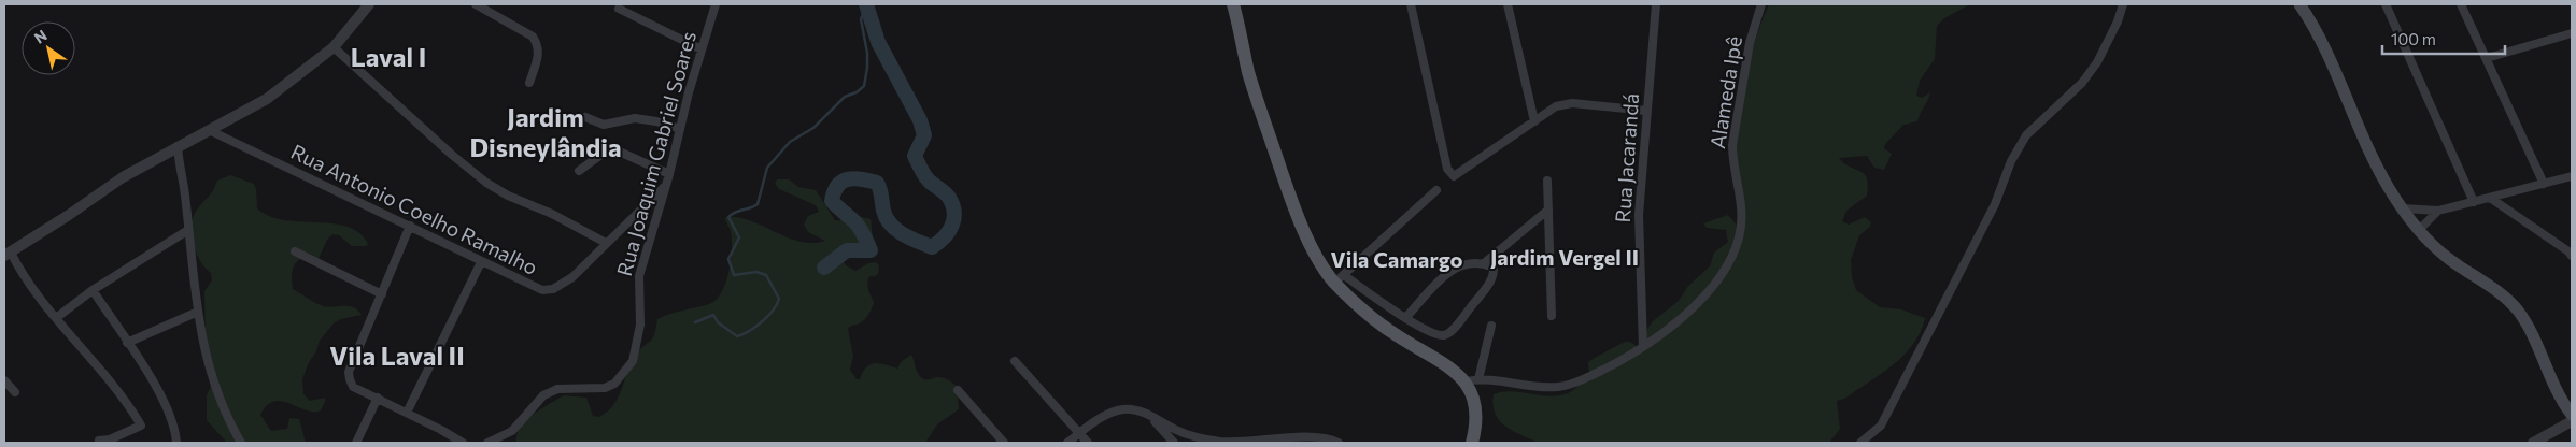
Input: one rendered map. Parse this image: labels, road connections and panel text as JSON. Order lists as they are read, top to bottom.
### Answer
{
  "streets": {
    "street": [
      "Alameda Ipê",
      "Rua Joaquim Gabriel Soares",
      "Rua Jacarandá",
      "Rua Antonio Coelho Ramalho"
    ]
  },
  "crossings": [
    ["Alameda Ipê", "Rua Jacarandá"],
    ["Rua Joaquim Gabriel Soares", "Rua Antonio Coelho Ramalho"]
  ],
  "districts": [
    "Laval I",
    "Jardim Disneylândia",
    "Jardim Vergel II",
    "Vila Camargo",
    "Vila Laval II"
  ],
  "scale_bar": "100 m",
  "north": "top left"
}
